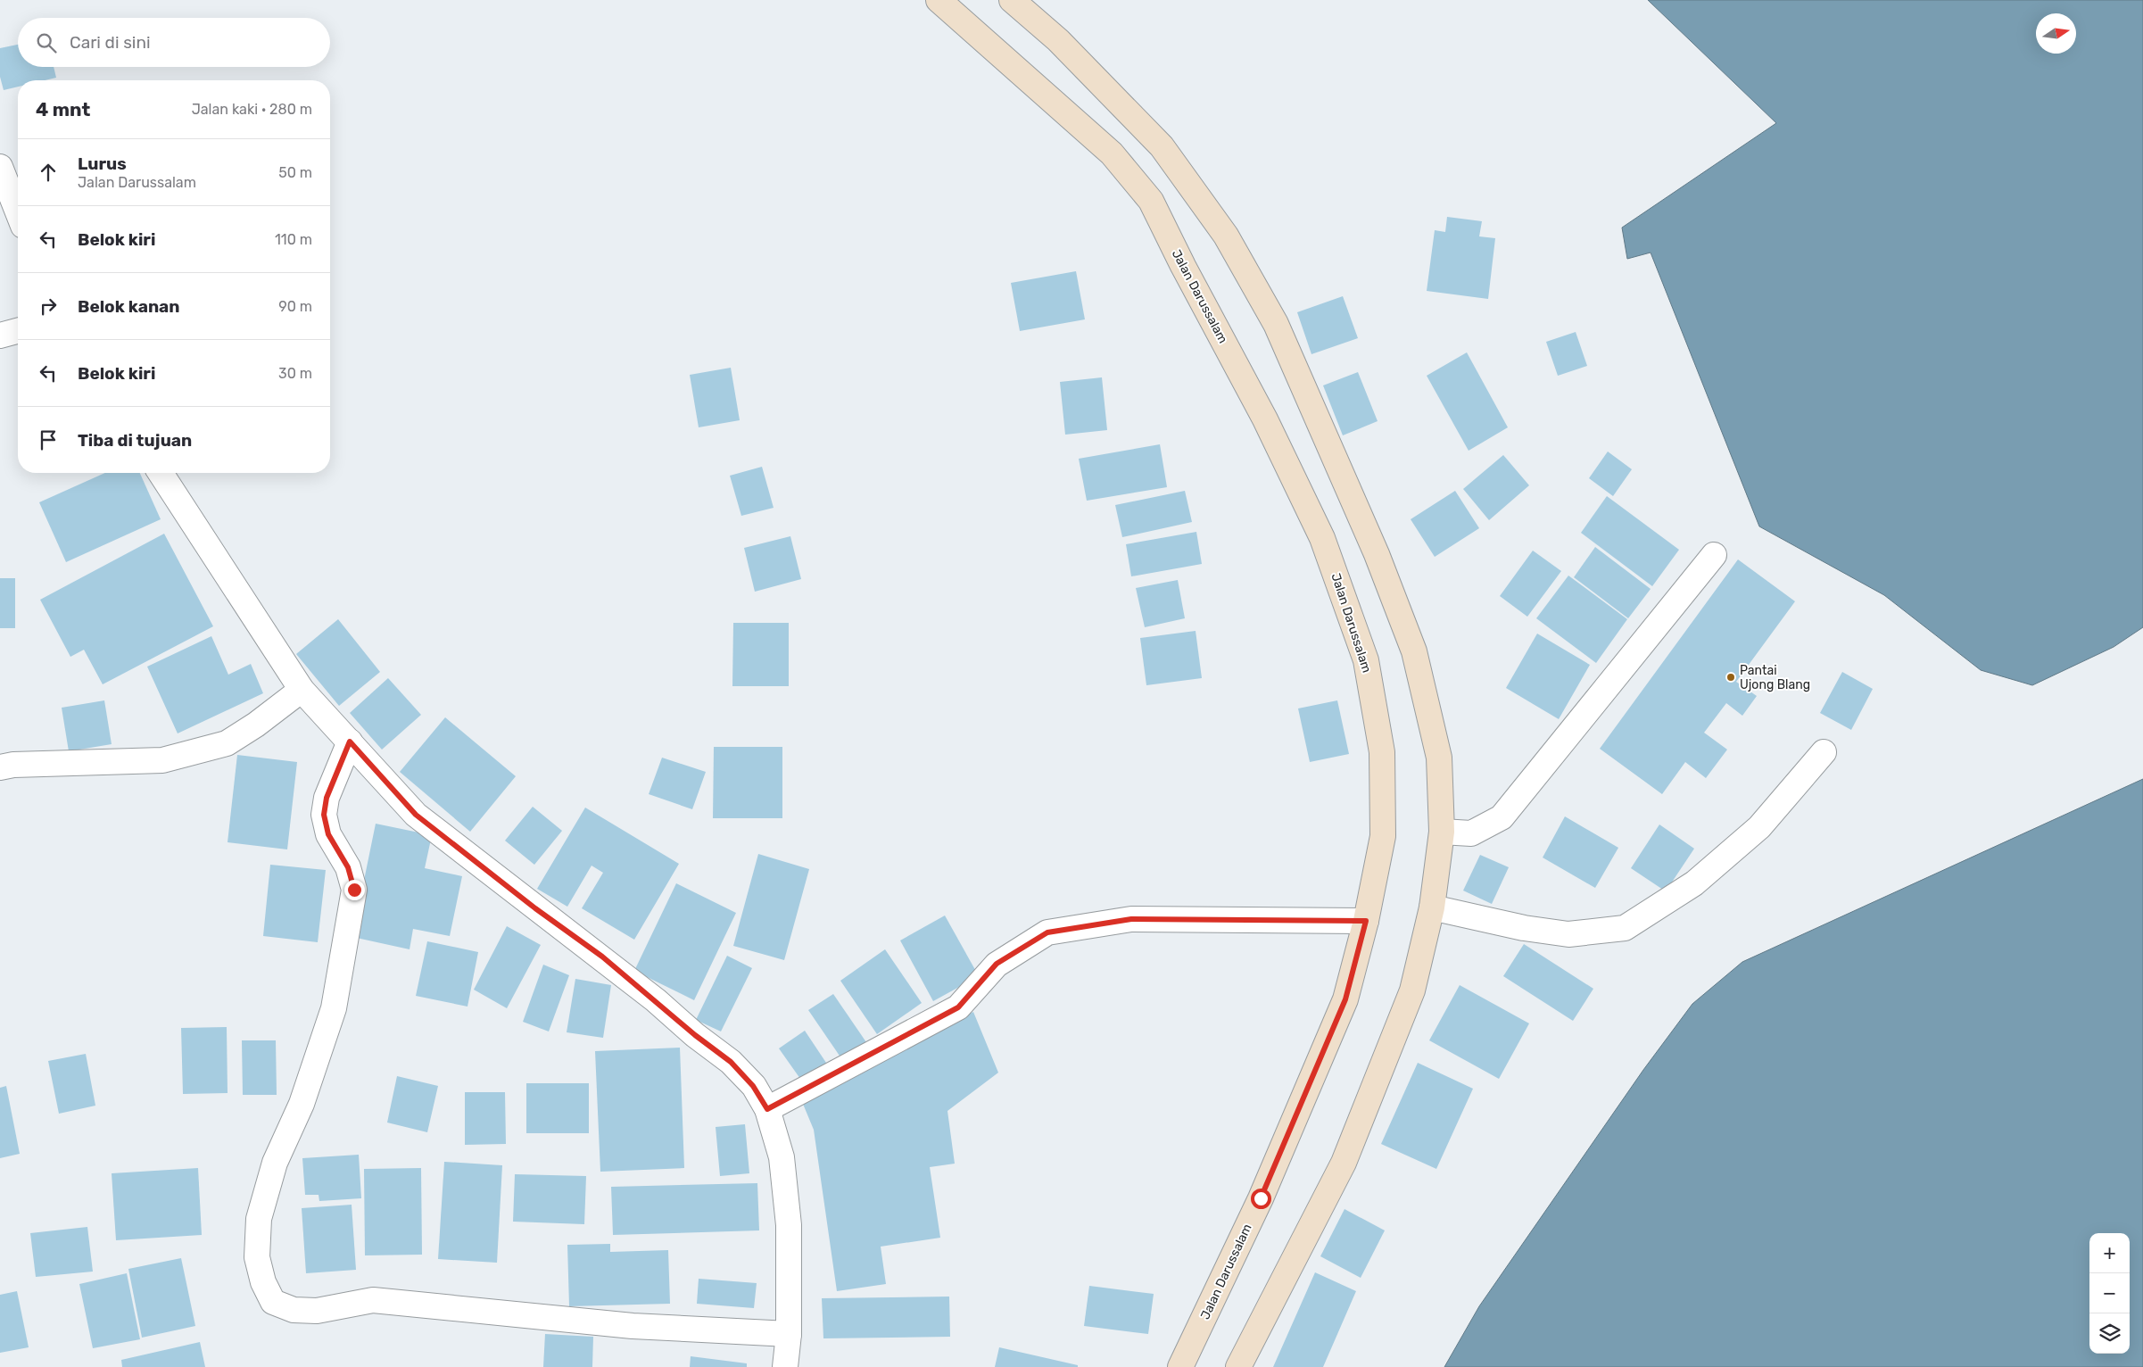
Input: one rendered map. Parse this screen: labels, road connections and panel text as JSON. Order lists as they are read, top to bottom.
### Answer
{
  "streets": {
    "street": ["Jalan Darussalam"]
  },
  "places": ["Pantai Ujong Blang"],
  "north": "right",
  "page": {
    "search": "Cari di sini",
    "heading": ["4 mnt", "Jalan kaki · 280 m"],
    "list": [
      ["Lurus", "Jalan Darussalam", "50 m"],
      ["Belok kiri", "110 m"],
      ["Belok kanan", "90 m"],
      ["Belok kiri", "30 m"],
      "Tiba di tujuan"
    ],
    "map_buttons": ["+", "−"]
  }
}
